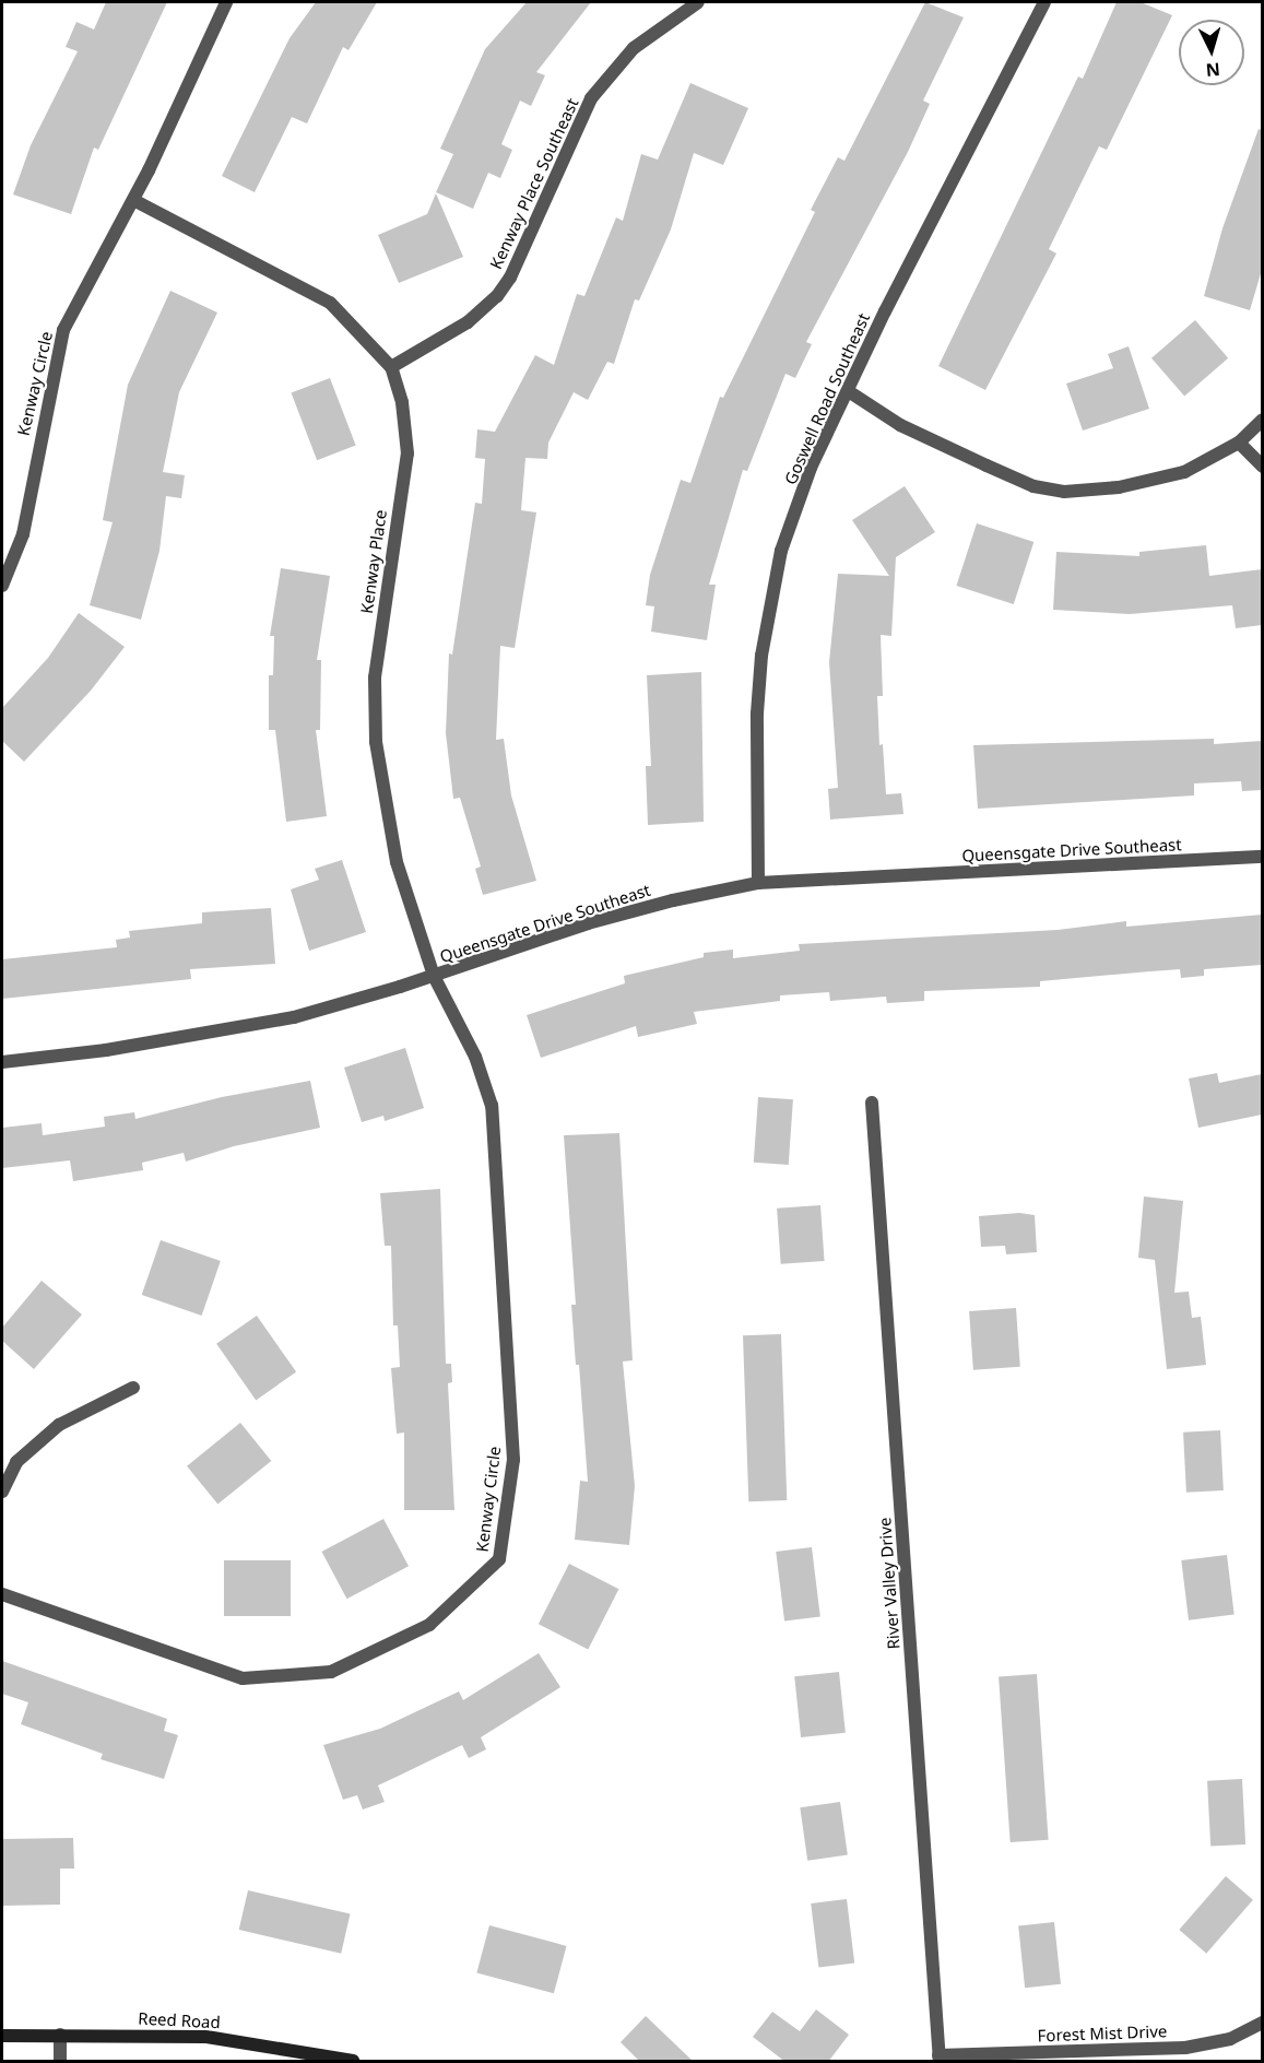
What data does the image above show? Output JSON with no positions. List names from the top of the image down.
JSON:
{
  "streets": {
    "street": [
      "Kenway Place Southeast",
      "Kenway Circle",
      "Goswell Road Southeast",
      "Kenway Place",
      "Queensgate Drive Southeast",
      "River Valley Drive",
      "Reed Road",
      "Forest Mist Drive"
    ]
  },
  "crossings": [
    ["Kenway Place Southeast", "Kenway Place"],
    ["Kenway Circle", "Kenway Place"],
    ["Goswell Road Southeast", "Queensgate Drive Southeast"],
    ["Kenway Place", "Queensgate Drive Southeast"],
    ["River Valley Drive", "Forest Mist Drive"]
  ],
  "north": "bottom"
}
